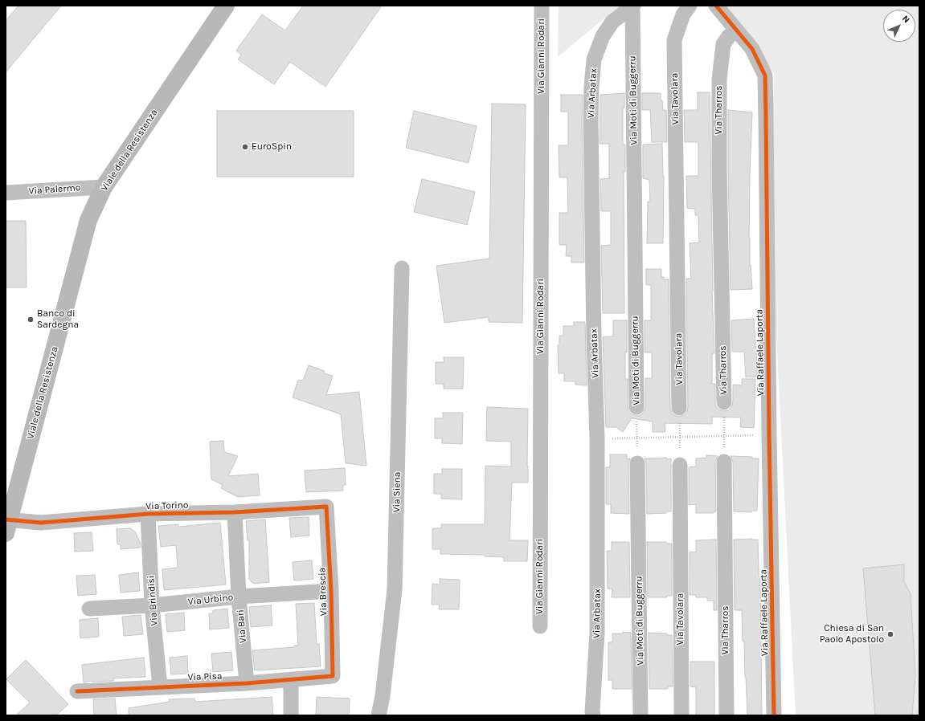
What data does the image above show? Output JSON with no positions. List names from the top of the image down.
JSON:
{
  "streets": {
    "main road": ["Viale della Resistenza"],
    "street": [
      "Via Gianni Rodari",
      "Via Arbatax",
      "Via Tavolara",
      "Via Moti di Buggerru",
      "Via Tharros",
      "Via Palermo",
      "Via Raffaele Laporta",
      "Via Siena",
      "Via Torino",
      "Via Brescia",
      "Via Urbino",
      "Via Brindisi",
      "Via Bari",
      "Via Pisa"
    ]
  },
  "crossings": [
    ["Via Arbatax", "Via Moti di Buggerru"],
    ["Via Tharros", "Via Raffaele Laporta"],
    ["Viale della Resistenza", "Via Palermo"],
    ["Viale della Resistenza", "Via Torino"],
    ["Via Torino", "Via Brescia"],
    ["Via Torino", "Via Brindisi"],
    ["Via Torino", "Via Bari"],
    ["Via Brescia", "Via Urbino"],
    ["Via Brescia", "Via Pisa"],
    ["Via Urbino", "Via Brindisi"],
    ["Via Urbino", "Via Bari"],
    ["Via Brindisi", "Via Pisa"],
    ["Via Bari", "Via Pisa"]
  ],
  "places": ["EuroSpin", "Banco di Sardegna", "Chiesa di San Paolo Apostolo"],
  "north": "top right"
}
